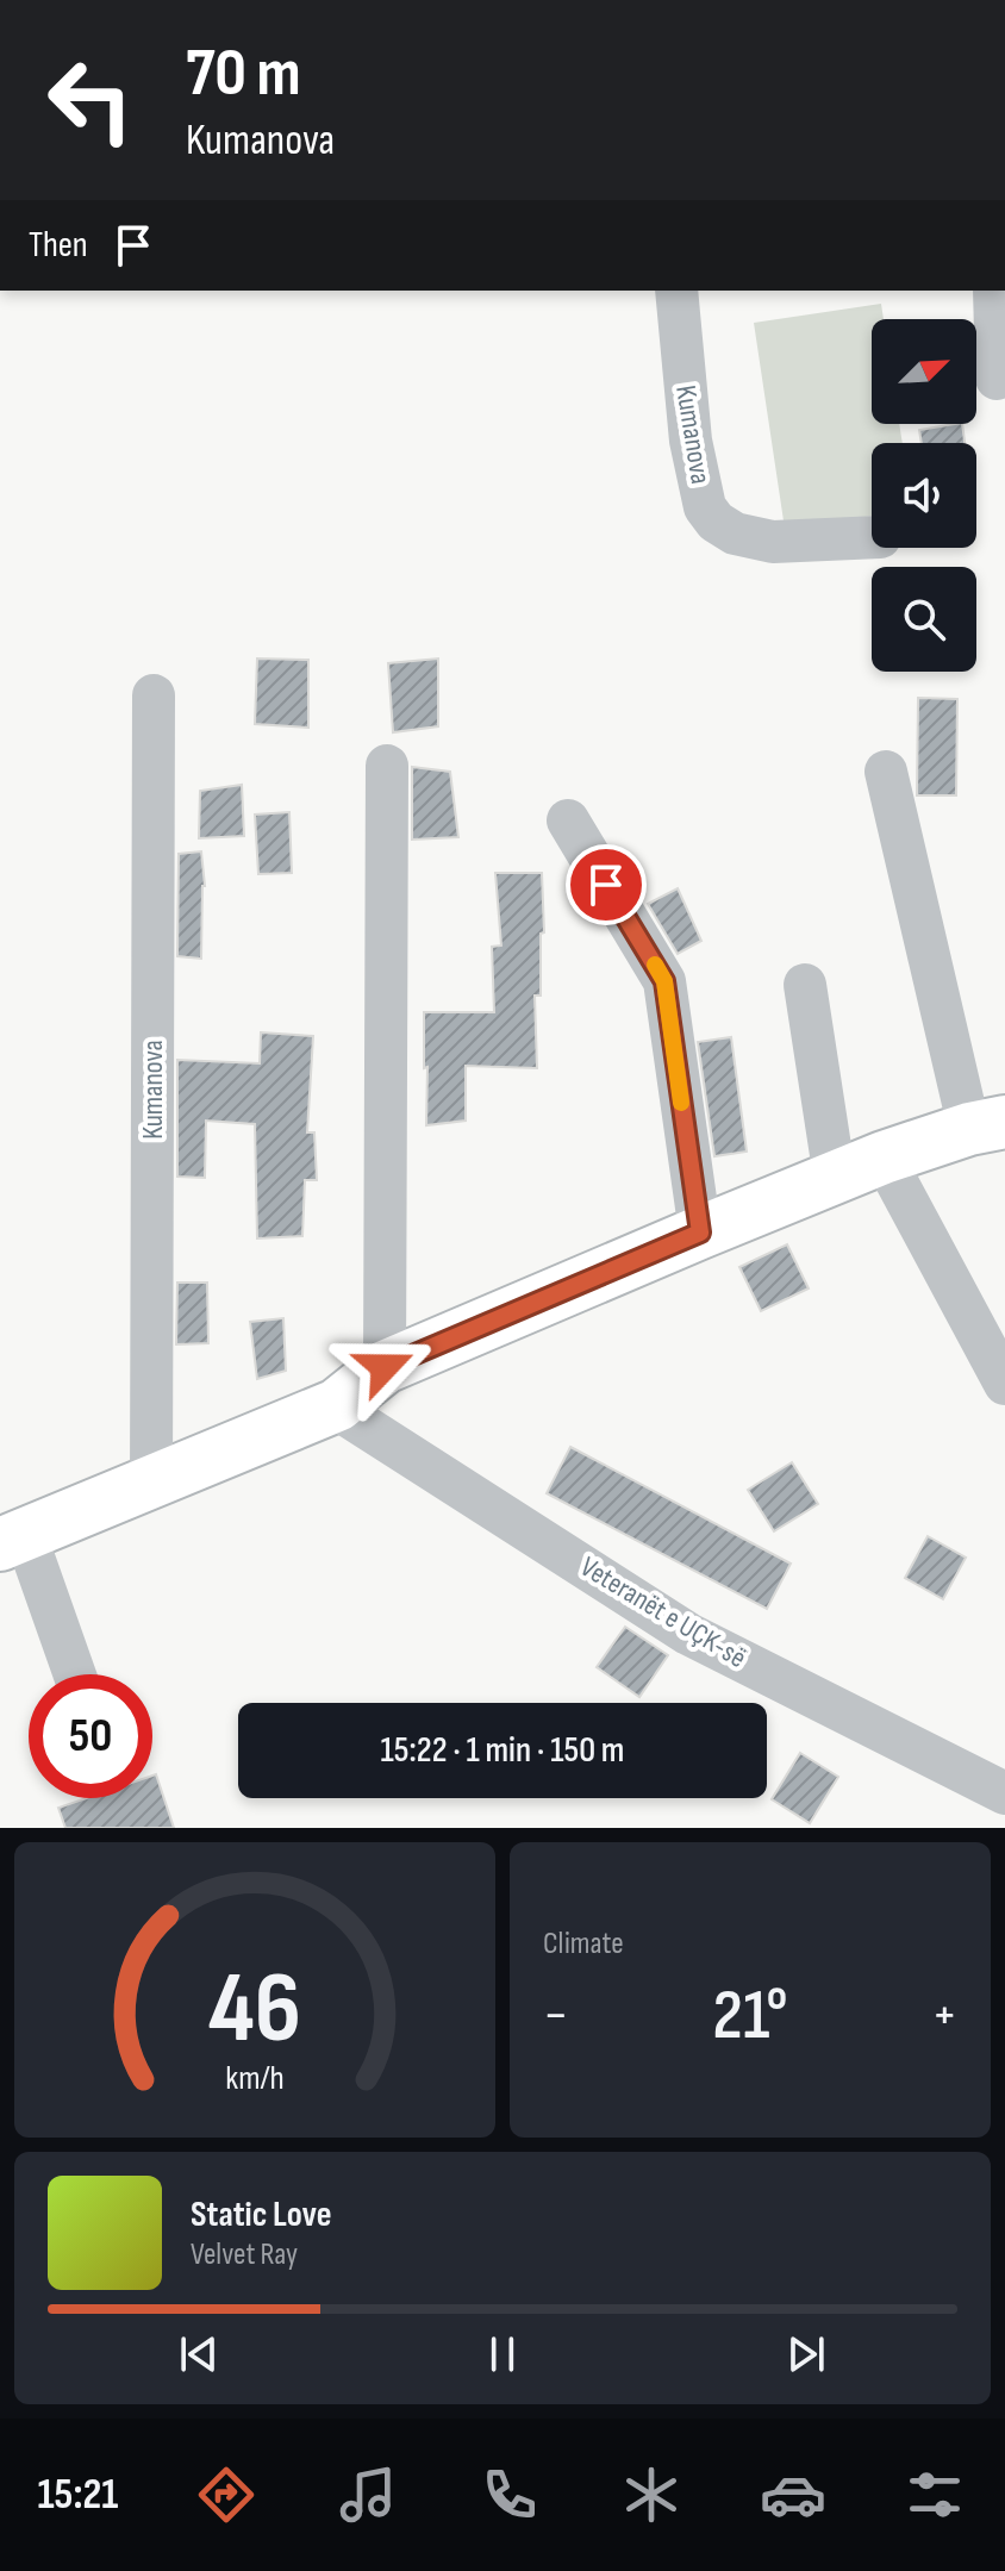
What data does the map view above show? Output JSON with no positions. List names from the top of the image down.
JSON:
{
  "streets": {
    "street": ["Kumanova", "Veteranët e UÇK-së"]
  },
  "north": "top right",
  "page": {
    "turn": ["70 m", "Kumanova"],
    "then": "Then",
    "limit": "50",
    "trip": "15:22 · 1 min · 150 m",
    "tile": "Climate",
    "heat": ["−", "21°", "+"],
    "song": ["Static Love", "Velvet Ray"],
    "tabs": "15:21",
    "gauge": ["46", "km/h"]
  }
}
